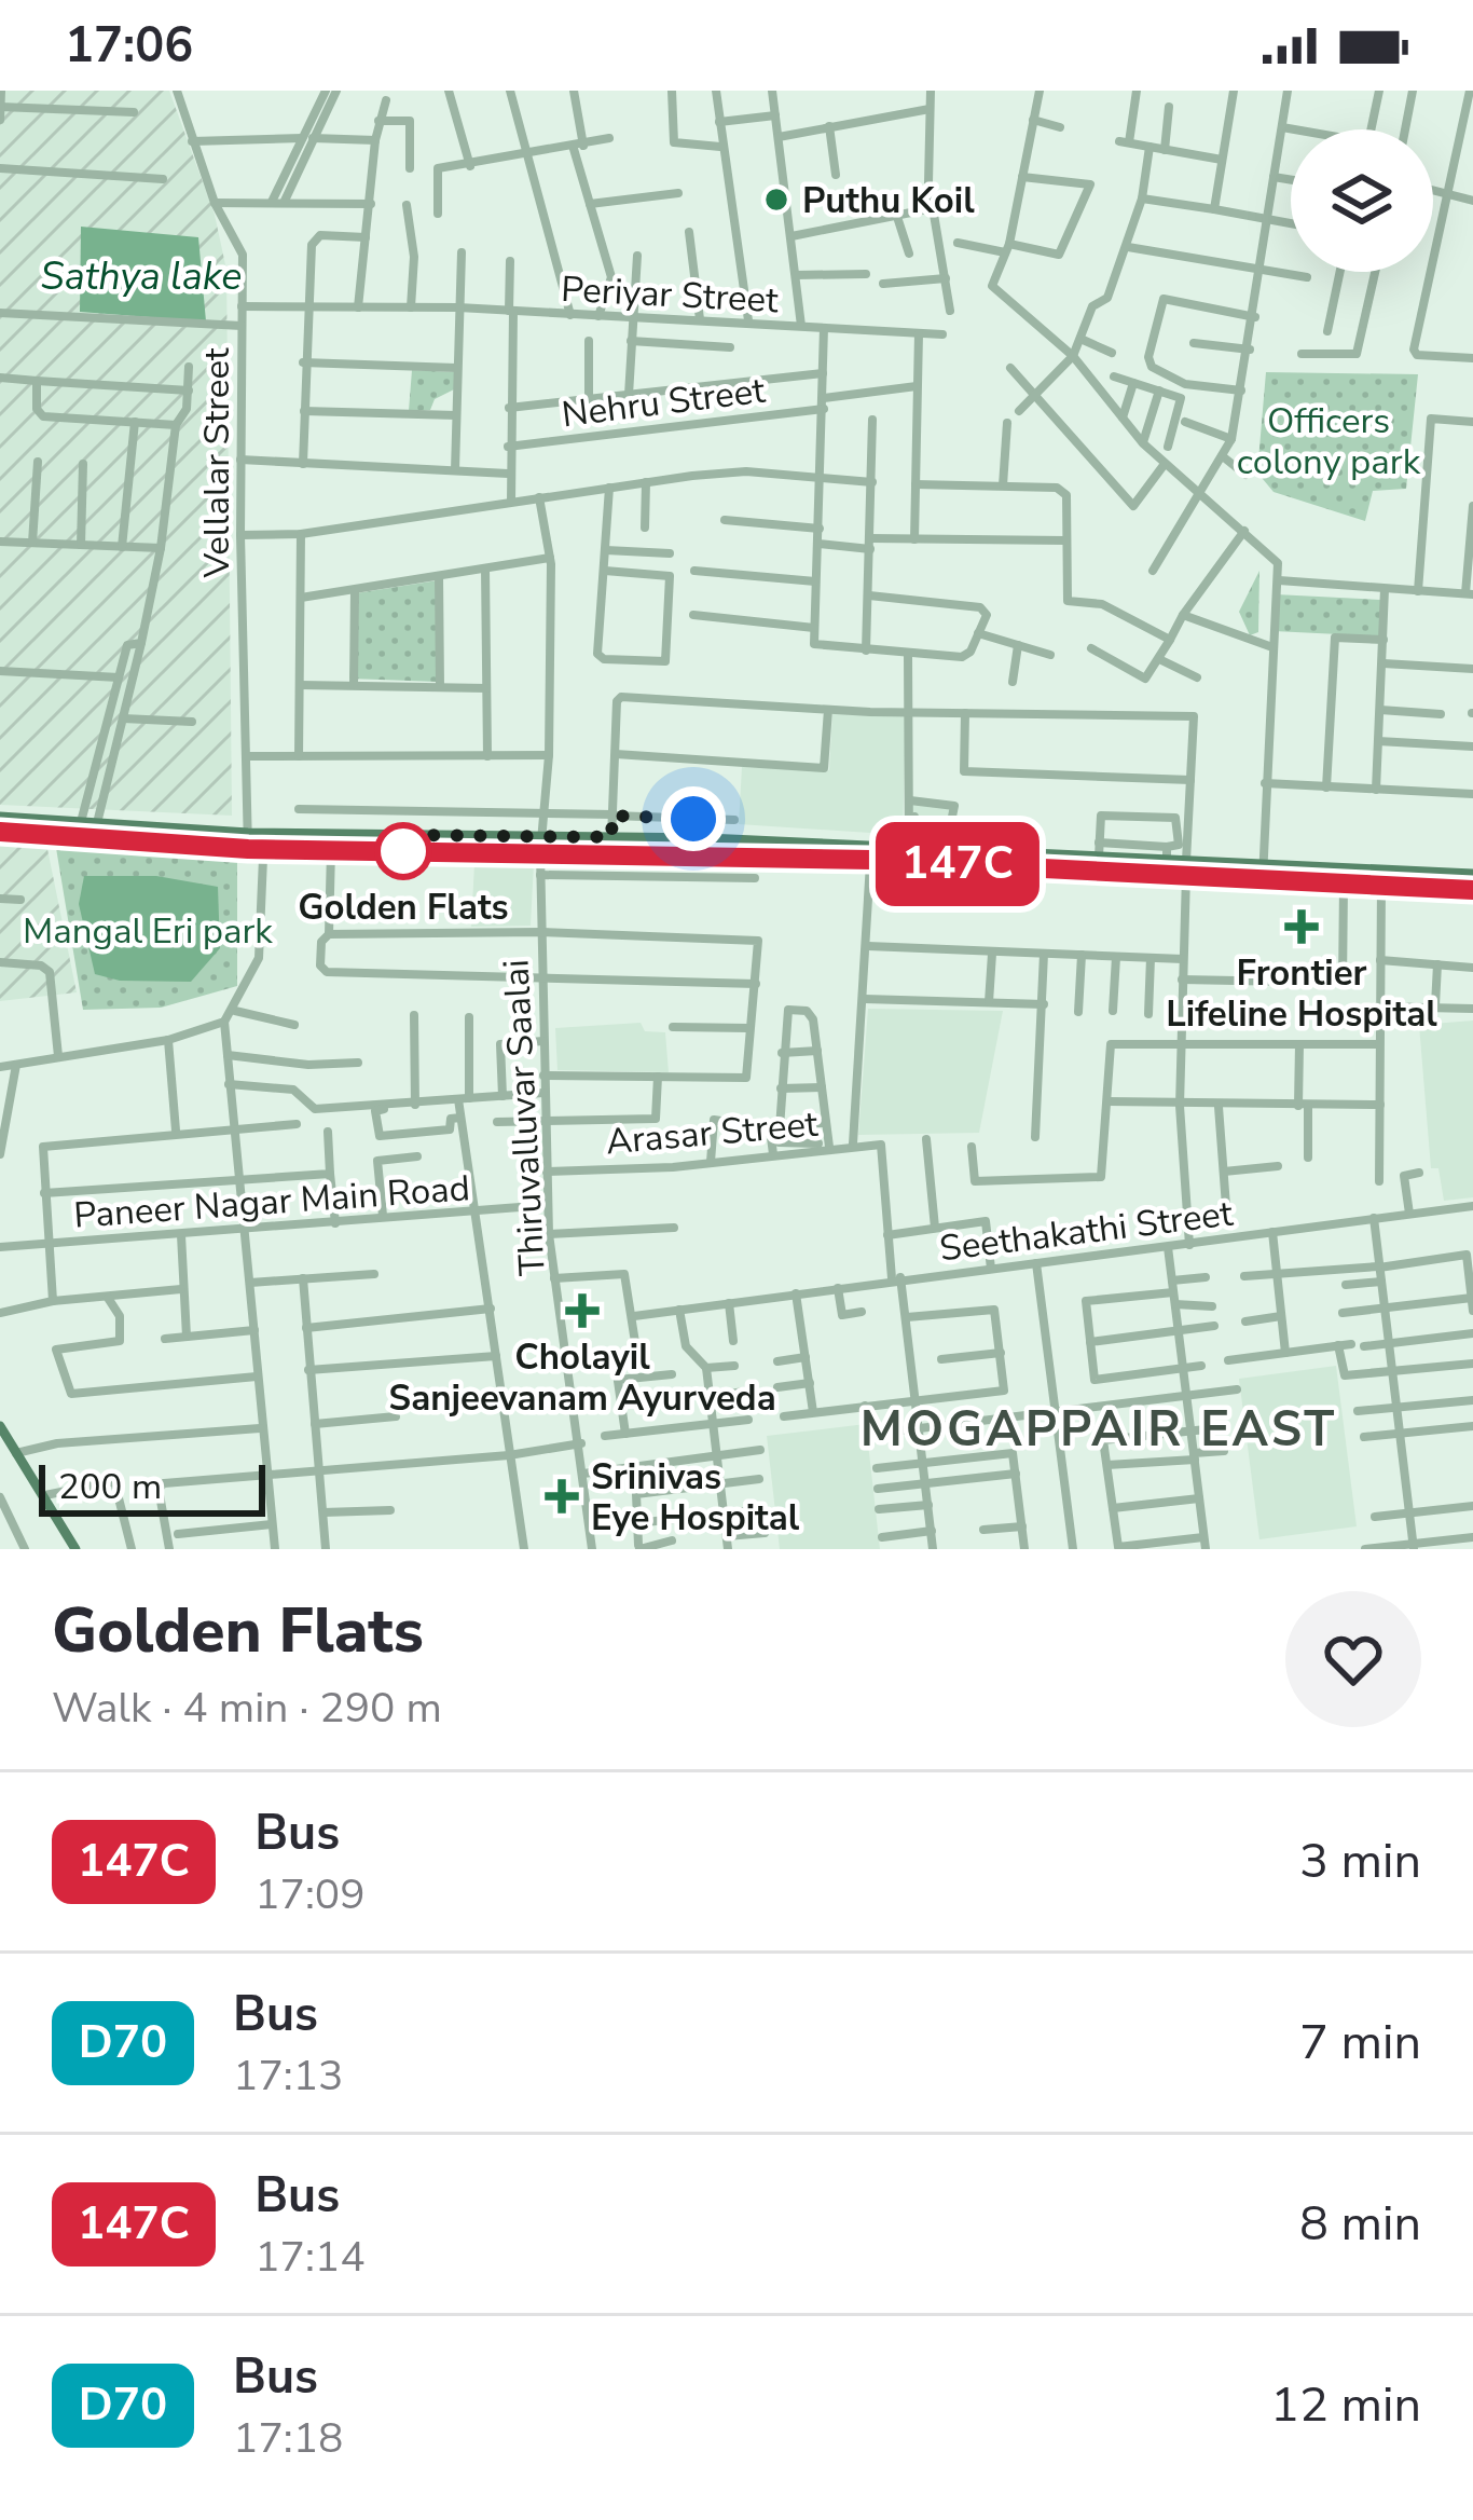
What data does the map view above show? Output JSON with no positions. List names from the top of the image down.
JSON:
{
  "streets": {
    "street": [
      "Periyar Street",
      "Nehru Street",
      "Vellalar Street",
      "Thiruvalluvar Saalai",
      "Arasar Street",
      "Paneer Nagar Main Road",
      "Seethakathi Street"
    ]
  },
  "crossings": [
    ["Periyar Street", "Vellalar Street"],
    ["Thiruvalluvar Saalai", "Arasar Street"],
    ["Thiruvalluvar Saalai", "Paneer Nagar Main Road"]
  ],
  "districts": ["MOGAPPAIR EAST"],
  "water": ["Sathya lake"],
  "parks": ["Officers colony park", "Mangal Eri park"],
  "places": {
    "other": ["Puthu Koil", "Golden Flats"],
    "health": ["Frontier Lifeline Hospital", "Cholayil Sanjeevanam Ayurveda", "Srinivas Eye Hospital"]
  },
  "lines": ["bus line 147C"],
  "scale_bar": "200 m",
  "page": {
    "status": "17:06",
    "on_map": "147C",
    "scale": "200 m",
    "heading": ["Golden Flats", "Walk · 4 min · 290 m"],
    "list": [
      {
        "mark": "147C",
        "name": "Bus",
        "note": "17:09",
        "value": "3 min"
      },
      {
        "mark": "D70",
        "name": "Bus",
        "note": "17:13",
        "value": "7 min"
      },
      {
        "mark": "147C",
        "name": "Bus",
        "note": "17:14",
        "value": "8 min"
      },
      {
        "mark": "D70",
        "name": "Bus",
        "note": "17:18",
        "value": "12 min"
      }
    ]
  }
}
